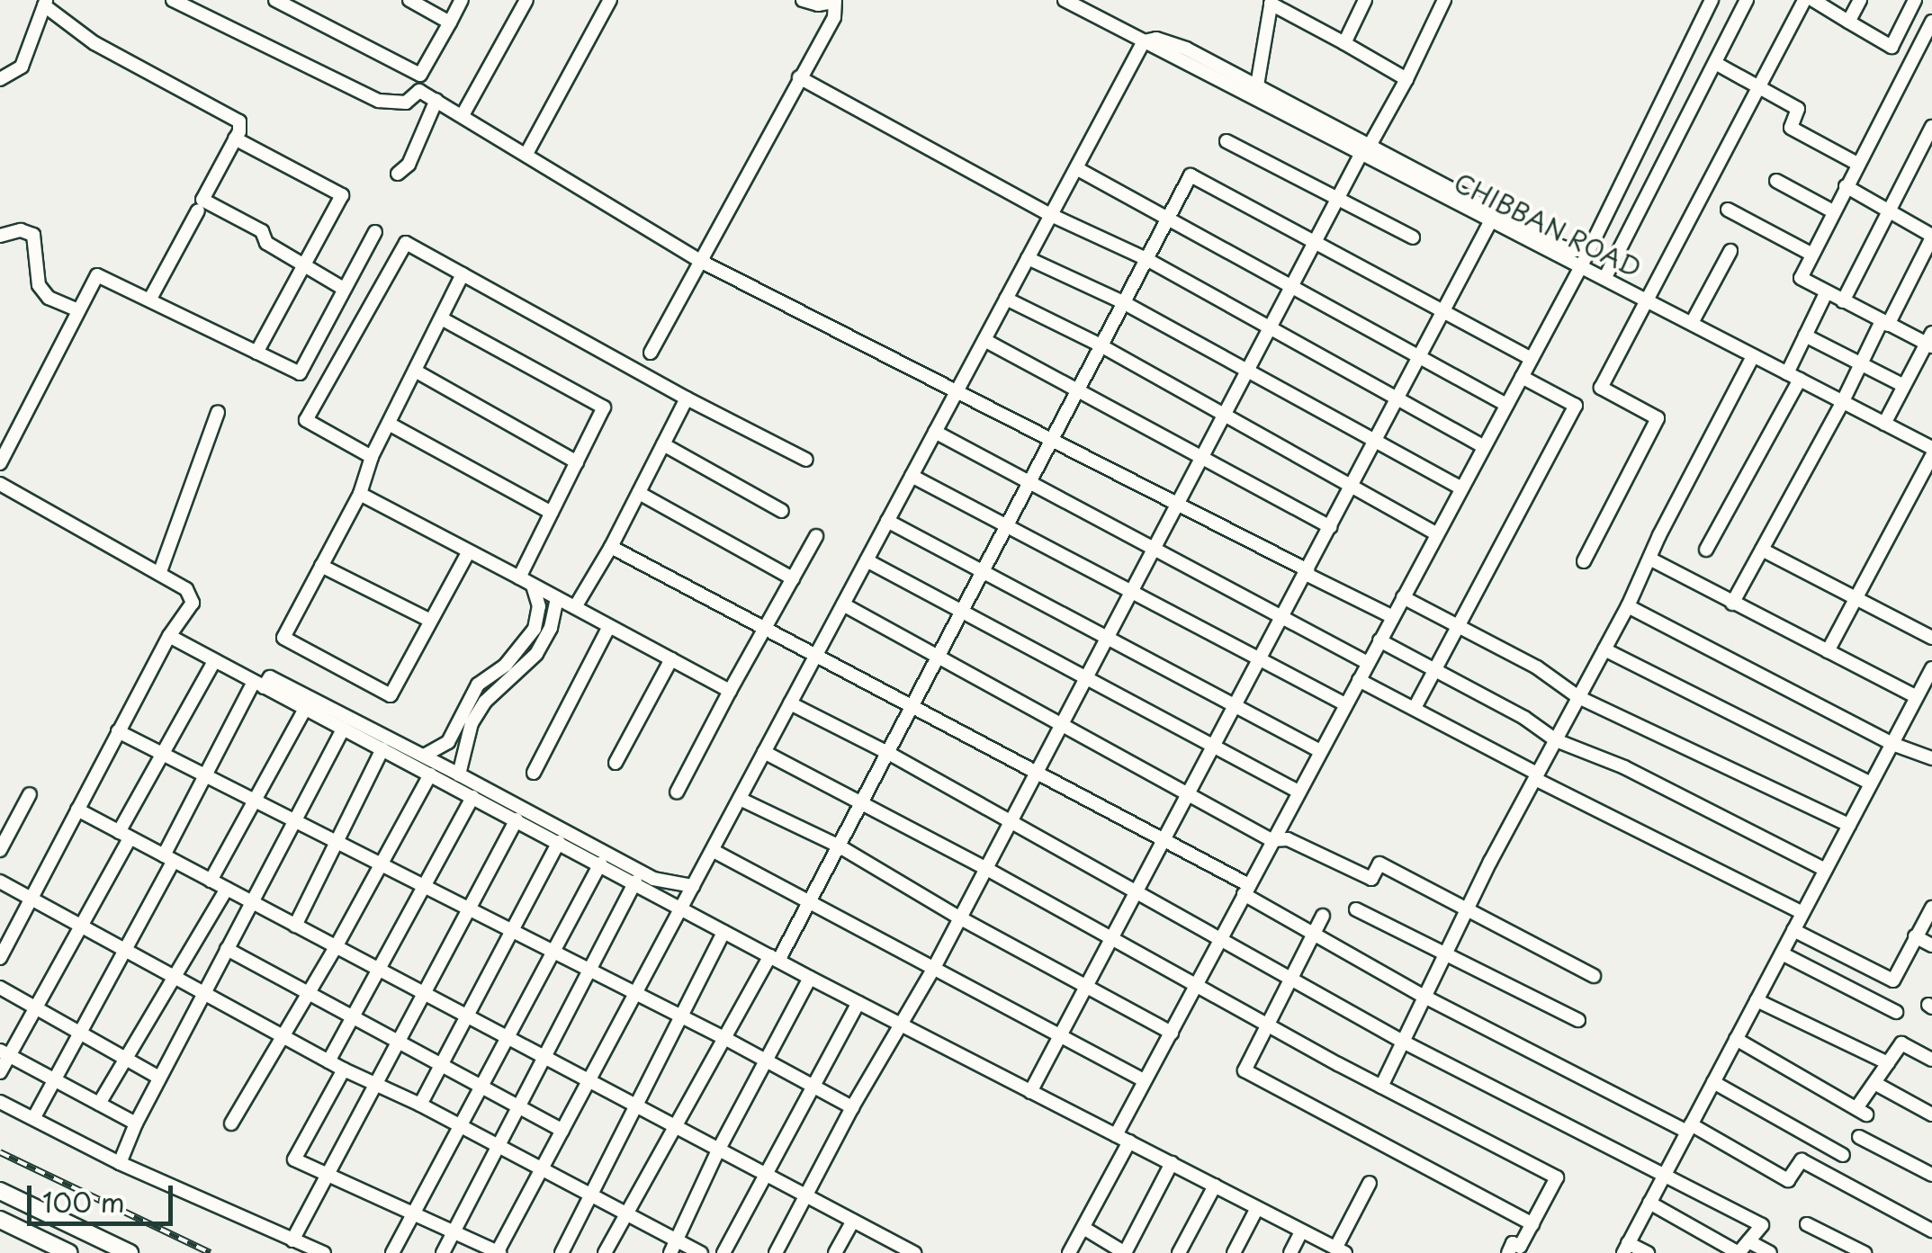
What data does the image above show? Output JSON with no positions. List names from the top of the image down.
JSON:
{
  "streets": {
    "street": ["CHIBBAN ROAD"]
  },
  "scale_bar": "100 m"
}
